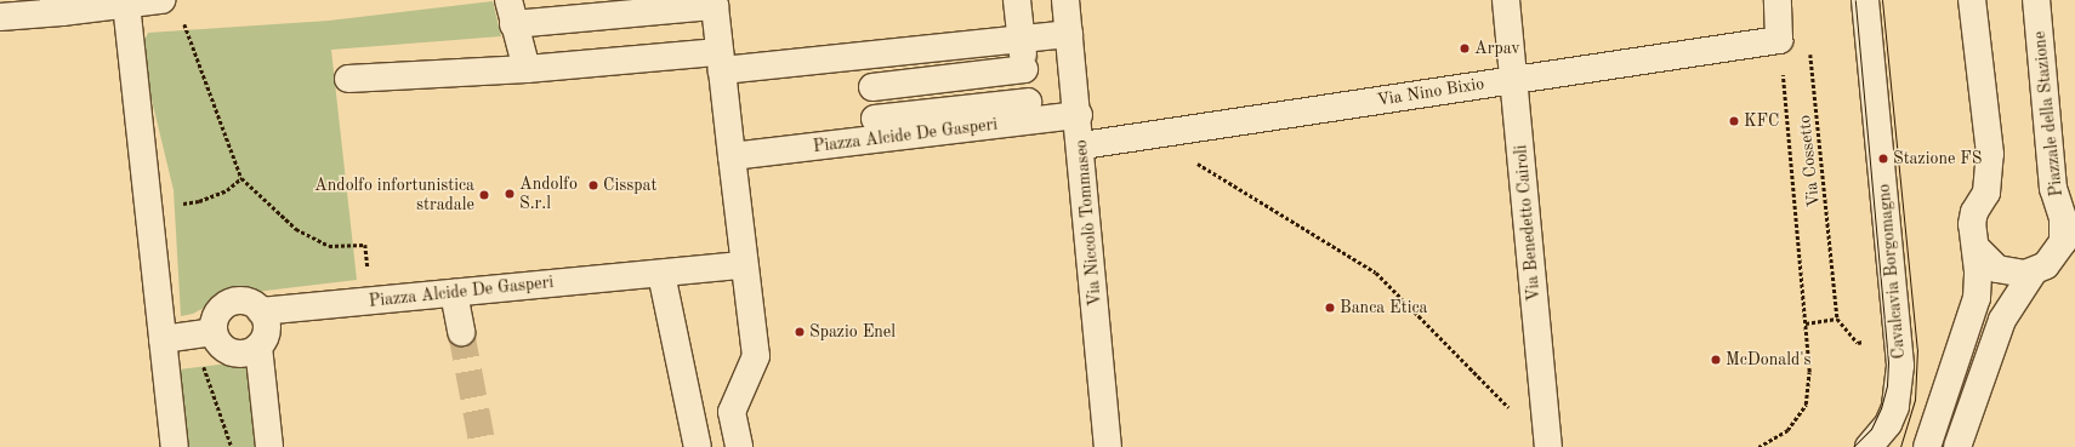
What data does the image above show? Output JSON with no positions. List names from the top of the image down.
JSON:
{
  "streets": {
    "street": [
      "Via Nino Bixio",
      "Piazzale della Stazione",
      "Piazza Alcide De Gasperi",
      "Via Niccolò Tommaseo",
      "Via Benedetto Cairoli",
      "Cavalcavia Borgomagno"
    ],
    "path": ["Via Cossetto"]
  },
  "crossings": [
    ["Via Nino Bixio", "Via Niccolò Tommaseo"],
    ["Via Nino Bixio", "Via Benedetto Cairoli"],
    ["Piazza Alcide De Gasperi", "Via Niccolò Tommaseo"]
  ],
  "places": [
    "Arpav",
    "KFC",
    "Stazione FS",
    "Cisspat",
    "Andolfo S.r.l",
    "Andolfo infortunistica stradale",
    "Banca Etica",
    "Spazio Enel",
    "McDonald's"
  ]
}
